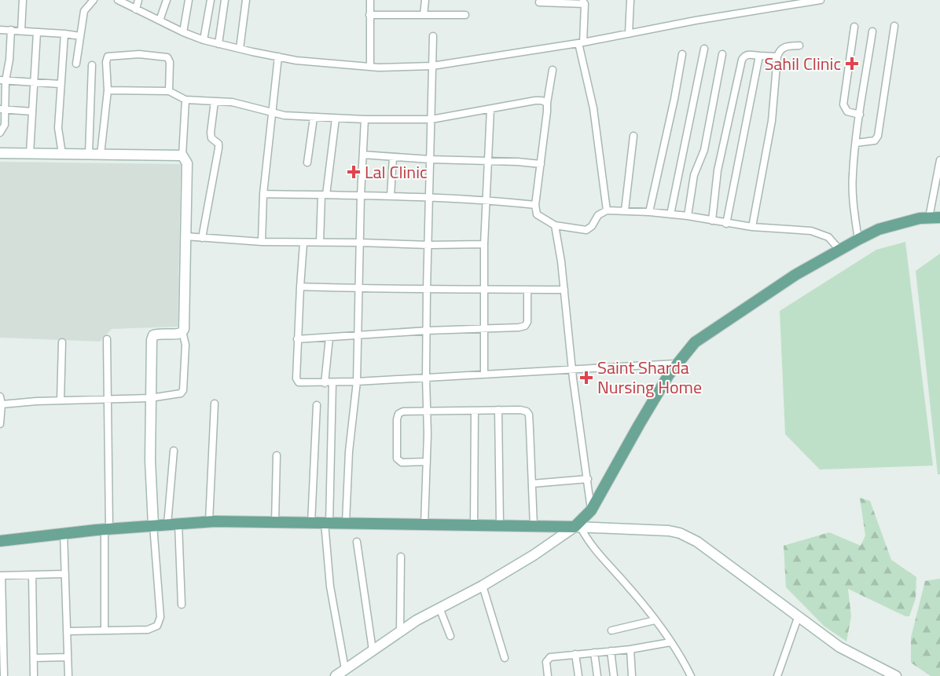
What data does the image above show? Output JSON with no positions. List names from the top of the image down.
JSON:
{
  "places": {
    "health": ["Sahil Clinic", "Lal Clinic", "Saint Sharda Nursing Home"]
  }
}
